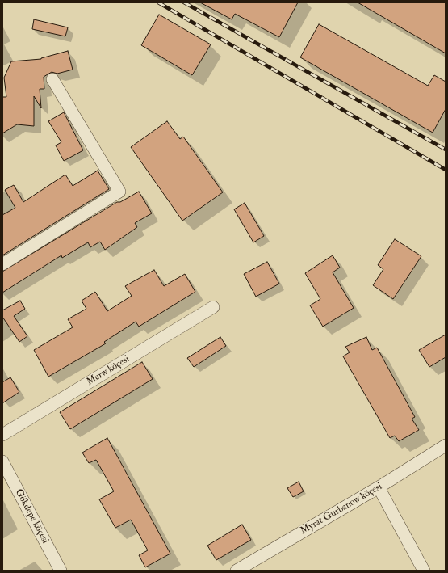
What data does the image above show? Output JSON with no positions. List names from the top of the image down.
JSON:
{
  "streets": {
    "street": ["Merw köçesi", "Myrat Gurbanow köçesi", "Gökdepe köçesi"]
  }
}
